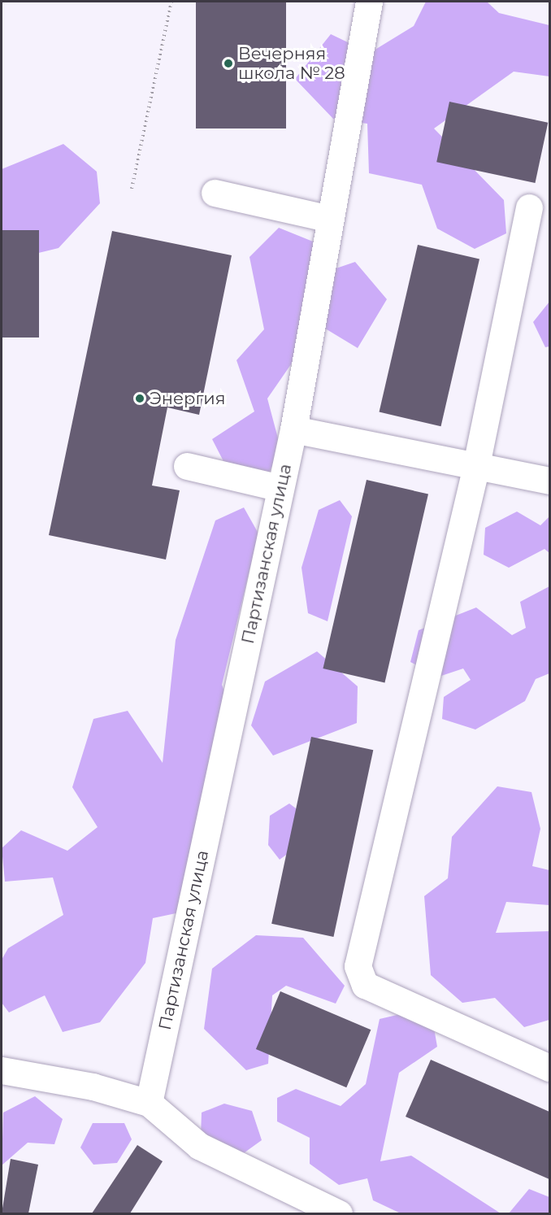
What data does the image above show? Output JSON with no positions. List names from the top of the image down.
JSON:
{
  "streets": {
    "street": ["Партизанская улица"]
  },
  "places": ["Вечерняя школа № 28", "Энергия"]
}
